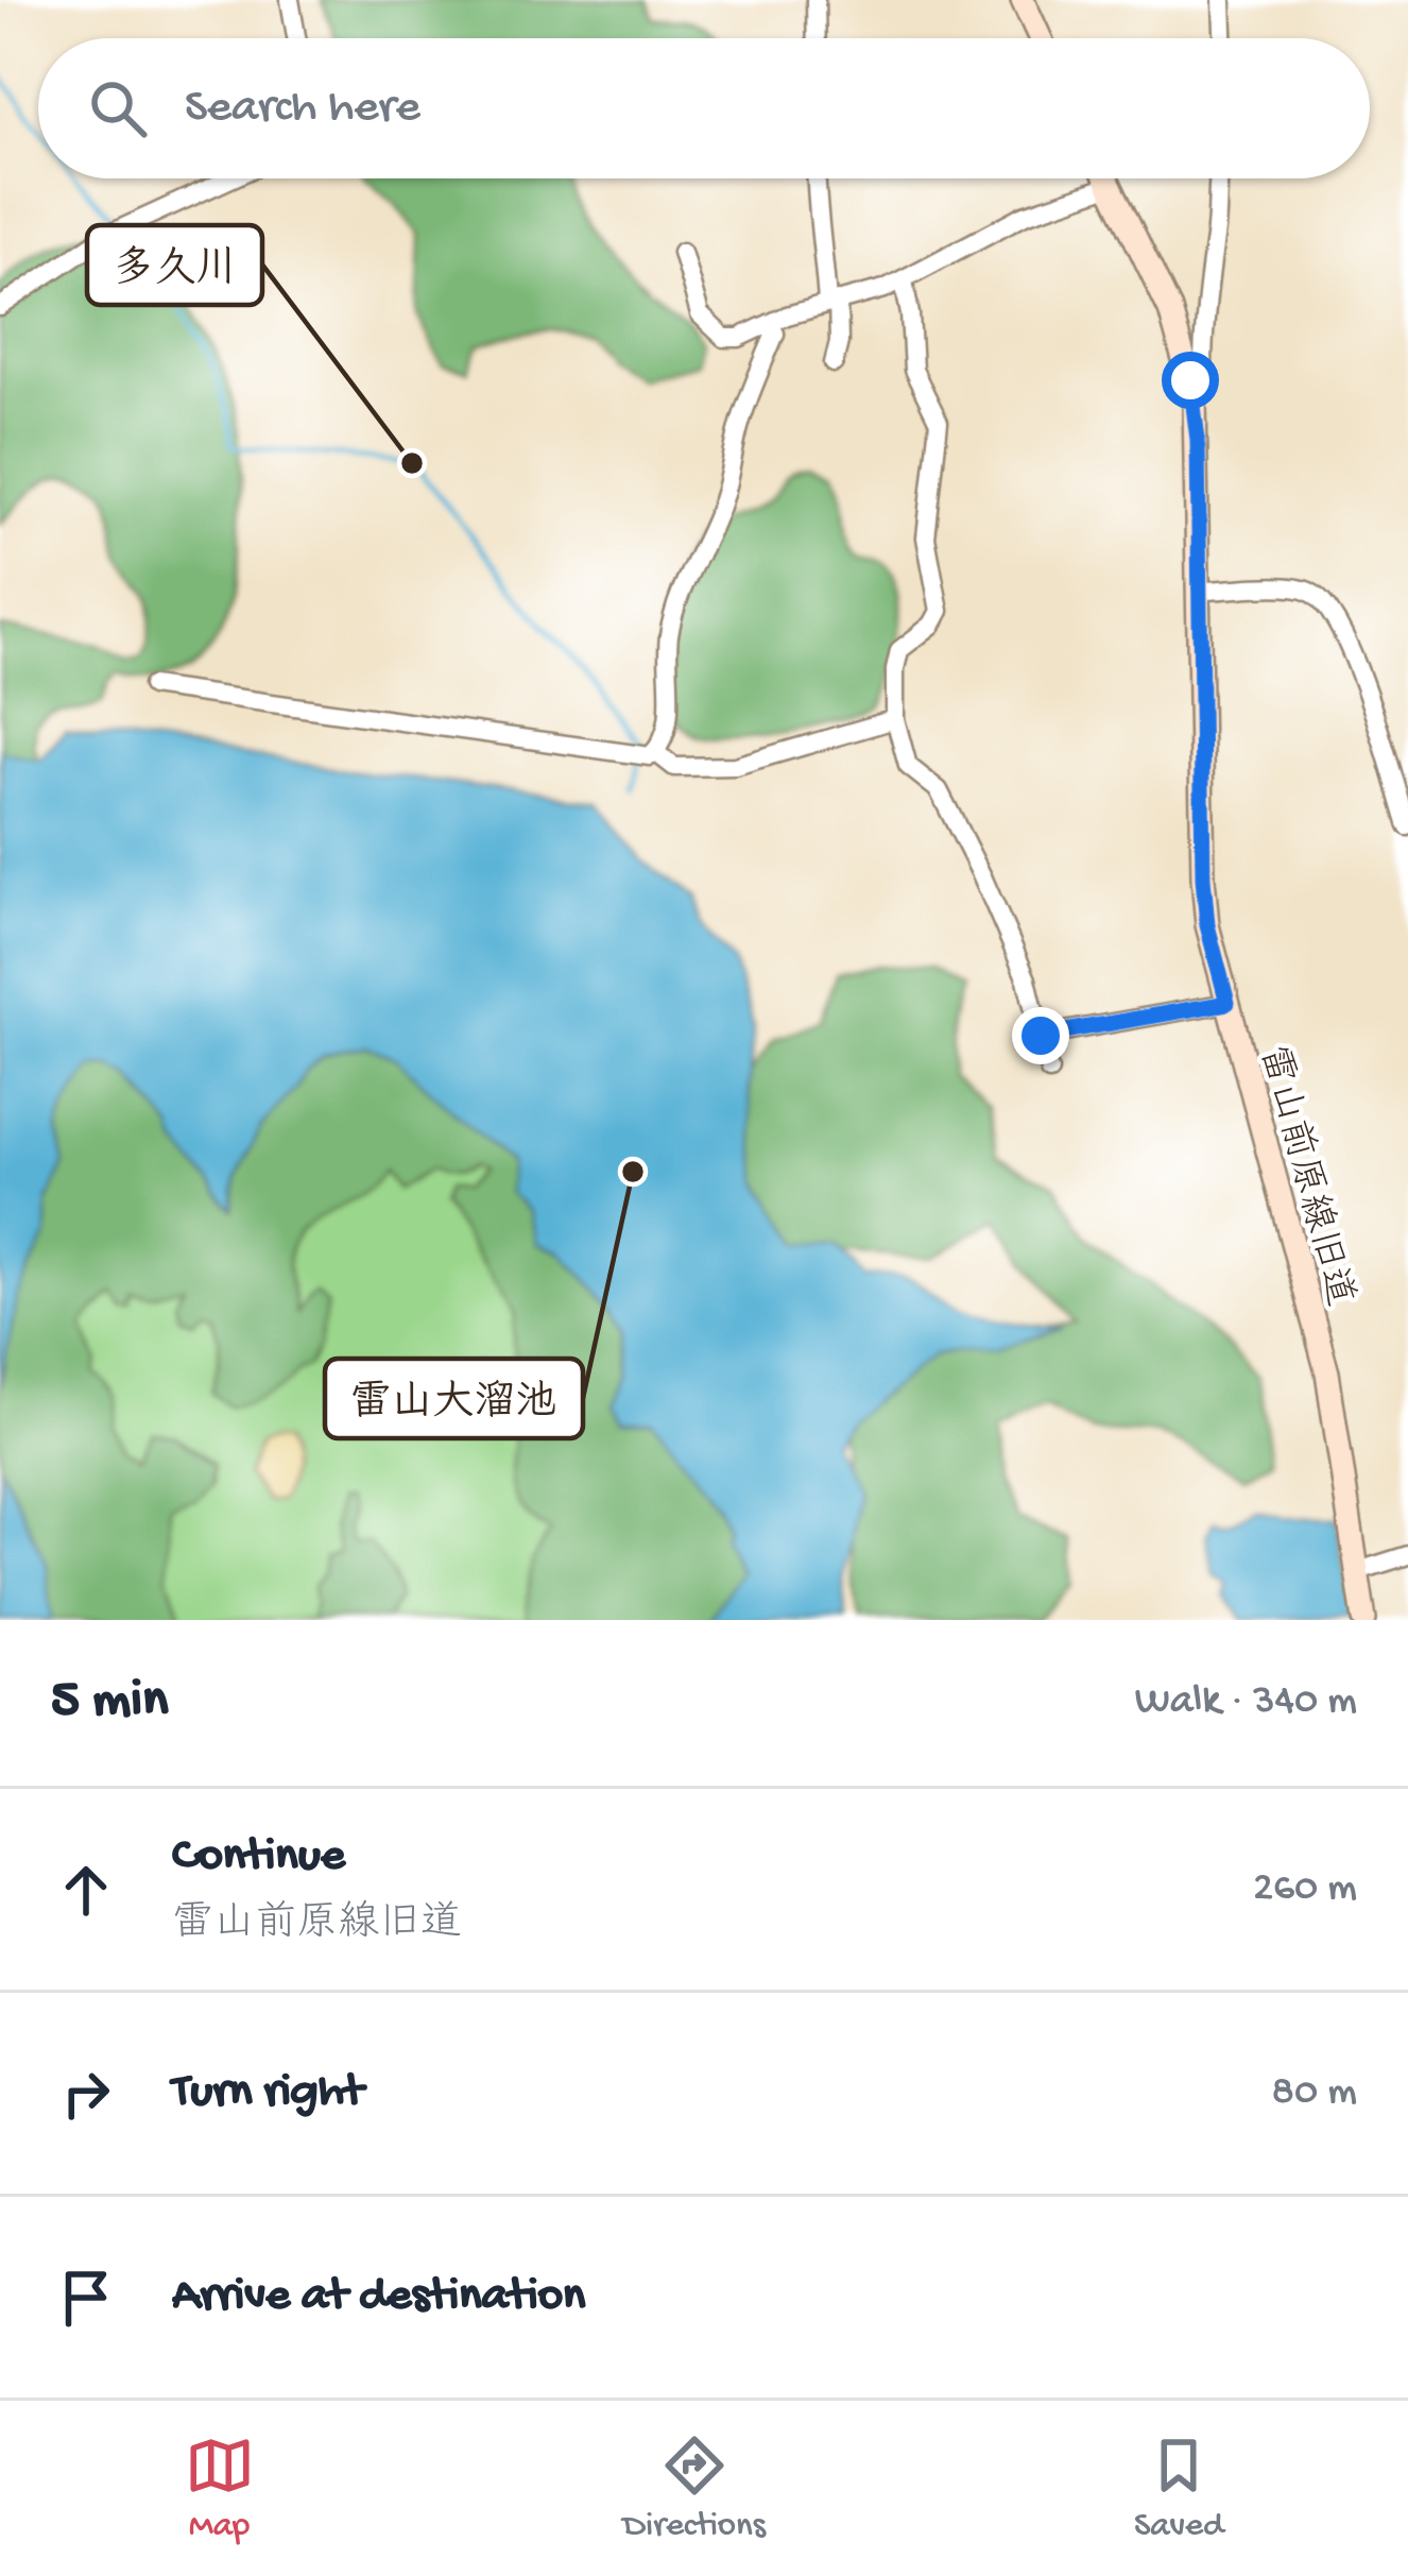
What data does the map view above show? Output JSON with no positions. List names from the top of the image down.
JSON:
{
  "streets": {
    "street": ["雷山前原線旧道"]
  },
  "places": ["多久川", "雷山大溜池"],
  "page": {
    "search": "Search here",
    "heading": ["5 min", "Walk · 340 m"],
    "list": [
      ["Continue", "雷山前原線旧道", "260 m"],
      ["Turn right", "80 m"],
      "Arrive at destination"
    ],
    "nav": ["Map", "Directions", "Saved"]
  }
}
